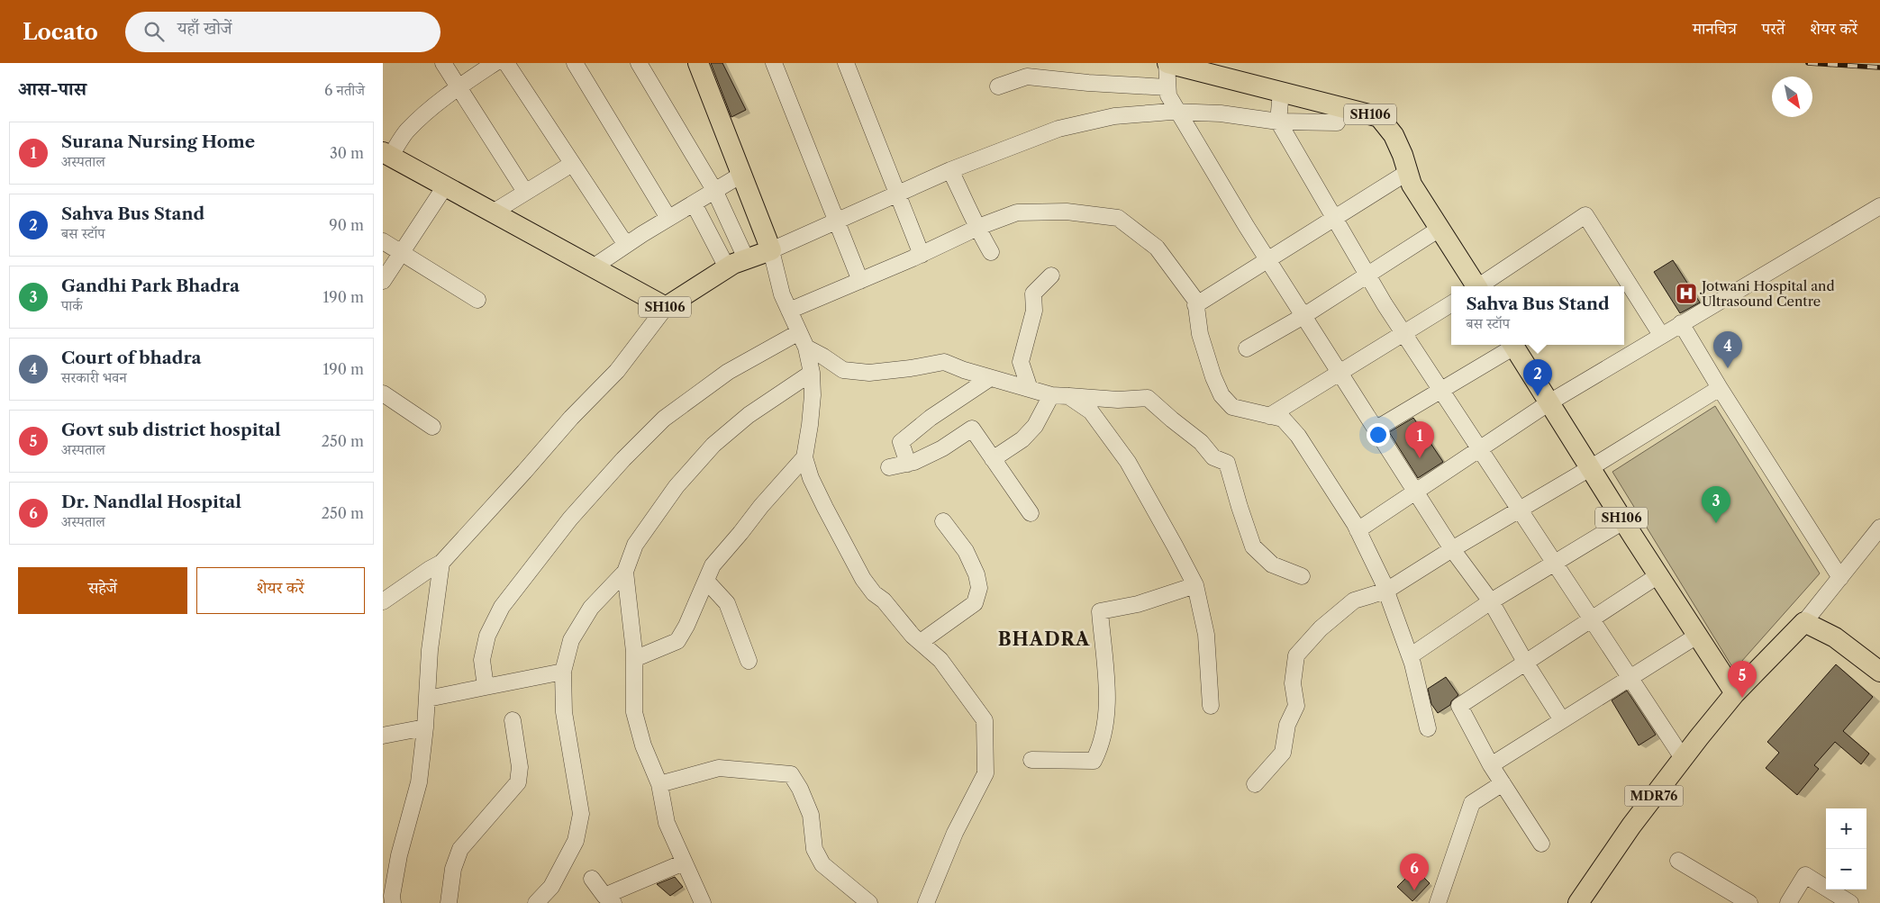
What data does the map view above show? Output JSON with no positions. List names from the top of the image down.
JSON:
{
  "streets": {
    "main road": ["SH106", "MDR76"]
  },
  "crossings": [
    ["SH106", "MDR76"]
  ],
  "districts": ["BHADRA"],
  "places": {
    "hospital": ["Jotwani Hospital and Ultrasound Centre"]
  },
  "north": "bottom right",
  "page": {
    "header": "Locato",
    "search": "यहाँ खोजें",
    "nav": ["मानचित्र", "परतें", "शेयर करें"],
    "heading": ["आस-पास", "6 नतीजे"],
    "list": [
      {
        "mark": "1",
        "name": "Surana Nursing Home",
        "note": "अस्पताल",
        "value": "30 m"
      },
      {
        "mark": "2",
        "name": "Sahva Bus Stand",
        "note": "बस स्टॉप",
        "value": "90 m"
      },
      {
        "mark": "3",
        "name": "Gandhi Park Bhadra",
        "note": "पार्क",
        "value": "190 m"
      },
      {
        "mark": "4",
        "name": "Court of bhadra",
        "note": "सरकारी भवन",
        "value": "190 m"
      },
      {
        "mark": "5",
        "name": "Govt sub district hospital",
        "note": "अस्पताल",
        "value": "250 m"
      },
      {
        "mark": "6",
        "name": "Dr. Nandlal Hospital",
        "note": "अस्पताल",
        "value": "250 m"
      }
    ],
    "popup": ["Sahva Bus Stand", "बस स्टॉप"],
    "pins": [
      "4",
      "2",
      "1",
      "3",
      "5",
      "6"
    ],
    "buttons": ["सहेजें", "शेयर करें"],
    "map_buttons": ["+", "−"]
  }
}
